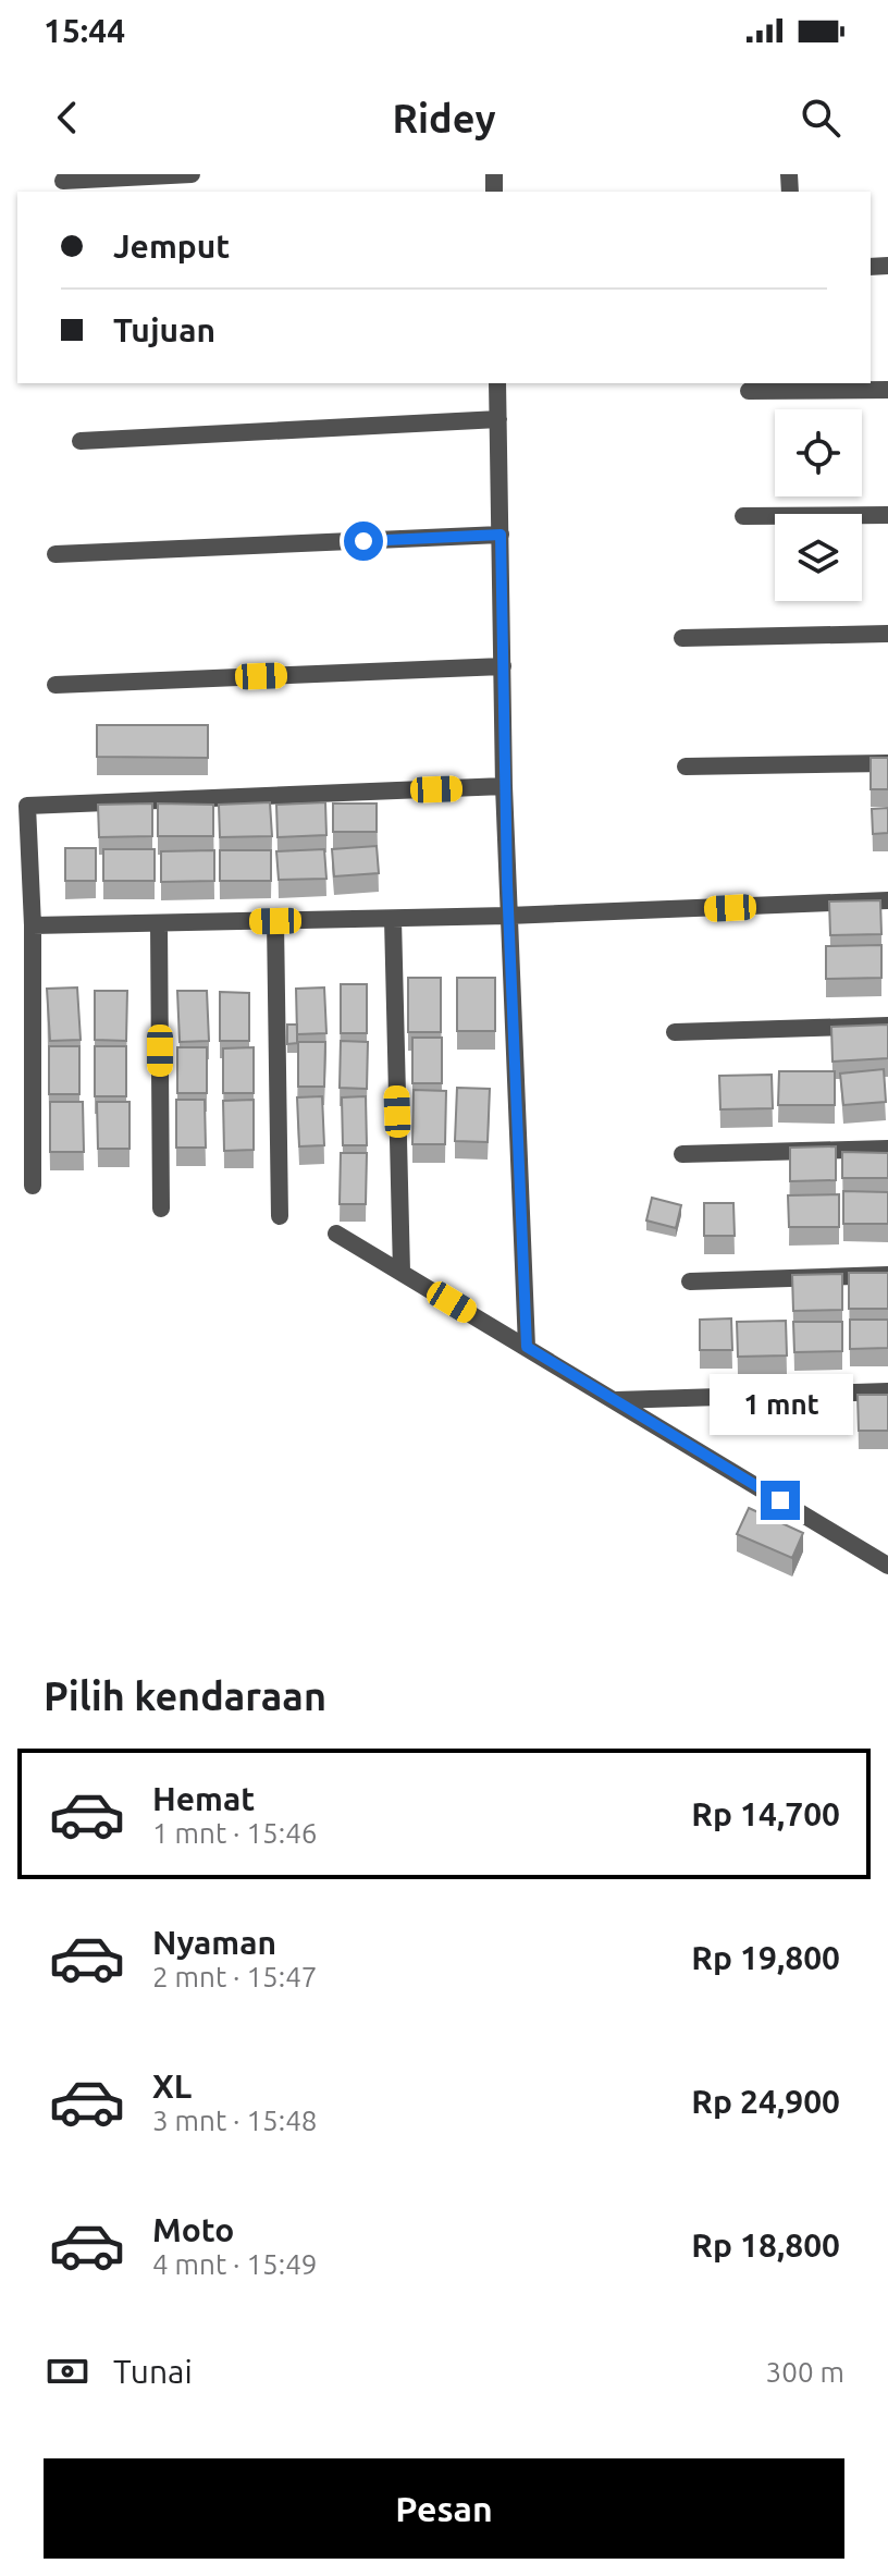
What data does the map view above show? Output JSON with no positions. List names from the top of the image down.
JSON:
{
  "page": {
    "status": "15:44",
    "header": "Ridey",
    "banner": ["Jemput", "Tujuan"],
    "bubble": "1 mnt",
    "heading": "Pilih kendaraan",
    "list": [
      {
        "name": "Hemat",
        "note": "1 mnt · 15:46",
        "value": "Rp 14,700"
      },
      {
        "name": "Nyaman",
        "note": "2 mnt · 15:47",
        "value": "Rp 19,800"
      },
      {
        "name": "XL",
        "note": "3 mnt · 15:48",
        "value": "Rp 24,900"
      },
      {
        "name": "Moto",
        "note": "4 mnt · 15:49",
        "value": "Rp 18,800"
      }
    ],
    "pay": ["Tunai", "300 m"],
    "buttons": "Pesan"
  }
}
